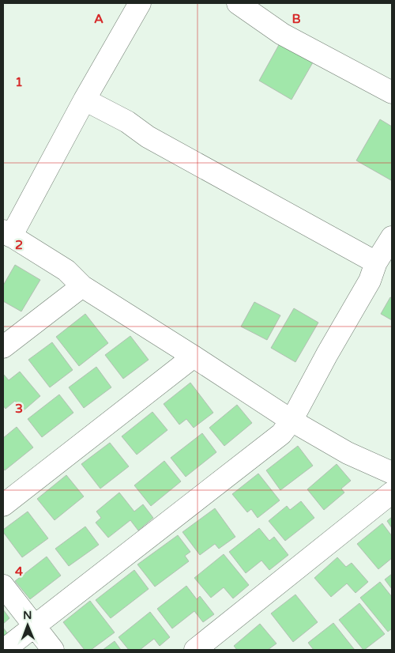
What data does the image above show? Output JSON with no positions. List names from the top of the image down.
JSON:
{
  "north": "top",
  "grid": {
    "columns": ["A", "B"],
    "rows": [
      "1",
      "2",
      "3",
      "4"
    ]
  }
}
